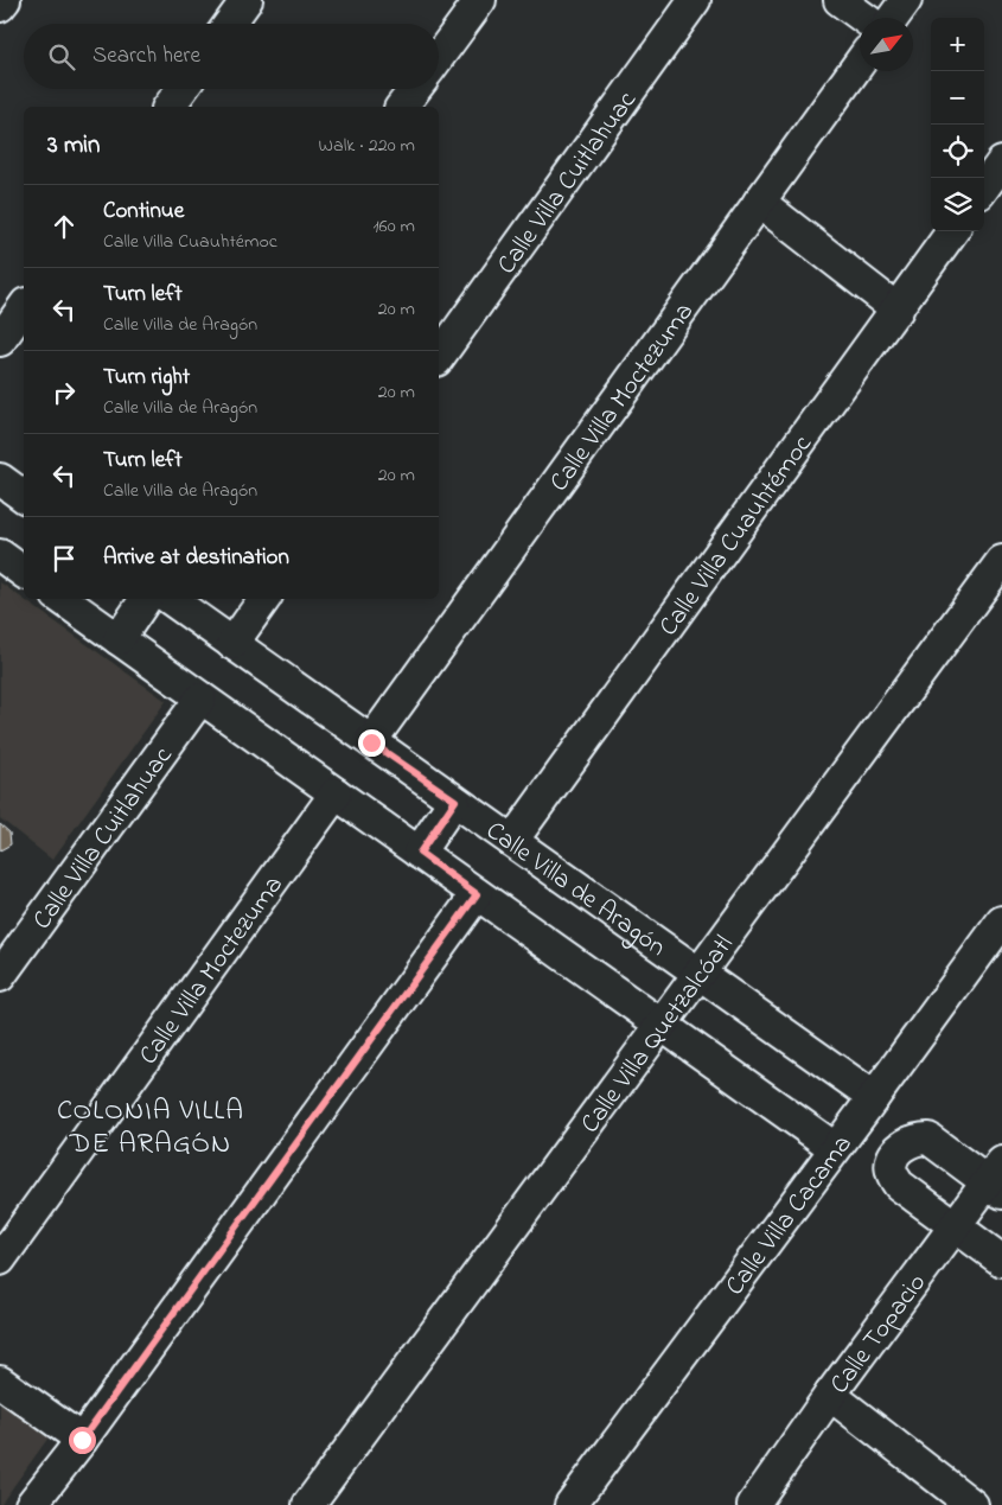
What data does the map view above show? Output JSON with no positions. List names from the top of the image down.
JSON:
{
  "streets": {
    "street": [
      "Calle Villa Cuitlahuac",
      "Calle Villa Moctezuma",
      "Calle Villa Cuauhtémoc",
      "Calle Villa de Aragón",
      "Calle Villa Quetzalcóatl",
      "Calle Villa Cacama",
      "Calle Topacio"
    ]
  },
  "crossings": [
    ["Calle Villa Moctezuma", "Calle Villa de Aragón"],
    ["Calle Villa Cuauhtémoc", "Calle Villa de Aragón"],
    ["Calle Villa de Aragón", "Calle Villa Quetzalcóatl"],
    ["Calle Villa de Aragón", "Calle Villa Cacama"]
  ],
  "districts": ["COLONIA VILLA DE ARAGÓN"],
  "north": "top right",
  "page": {
    "map_buttons": ["+", "−"],
    "search": "Search here",
    "heading": ["3 min", "Walk · 220 m"],
    "list": [
      ["Continue", "Calle Villa Cuauhtémoc", "160 m"],
      ["Turn left", "Calle Villa de Aragón", "20 m"],
      ["Turn right", "Calle Villa de Aragón", "20 m"],
      ["Turn left", "Calle Villa de Aragón", "20 m"],
      "Arrive at destination"
    ]
  }
}
